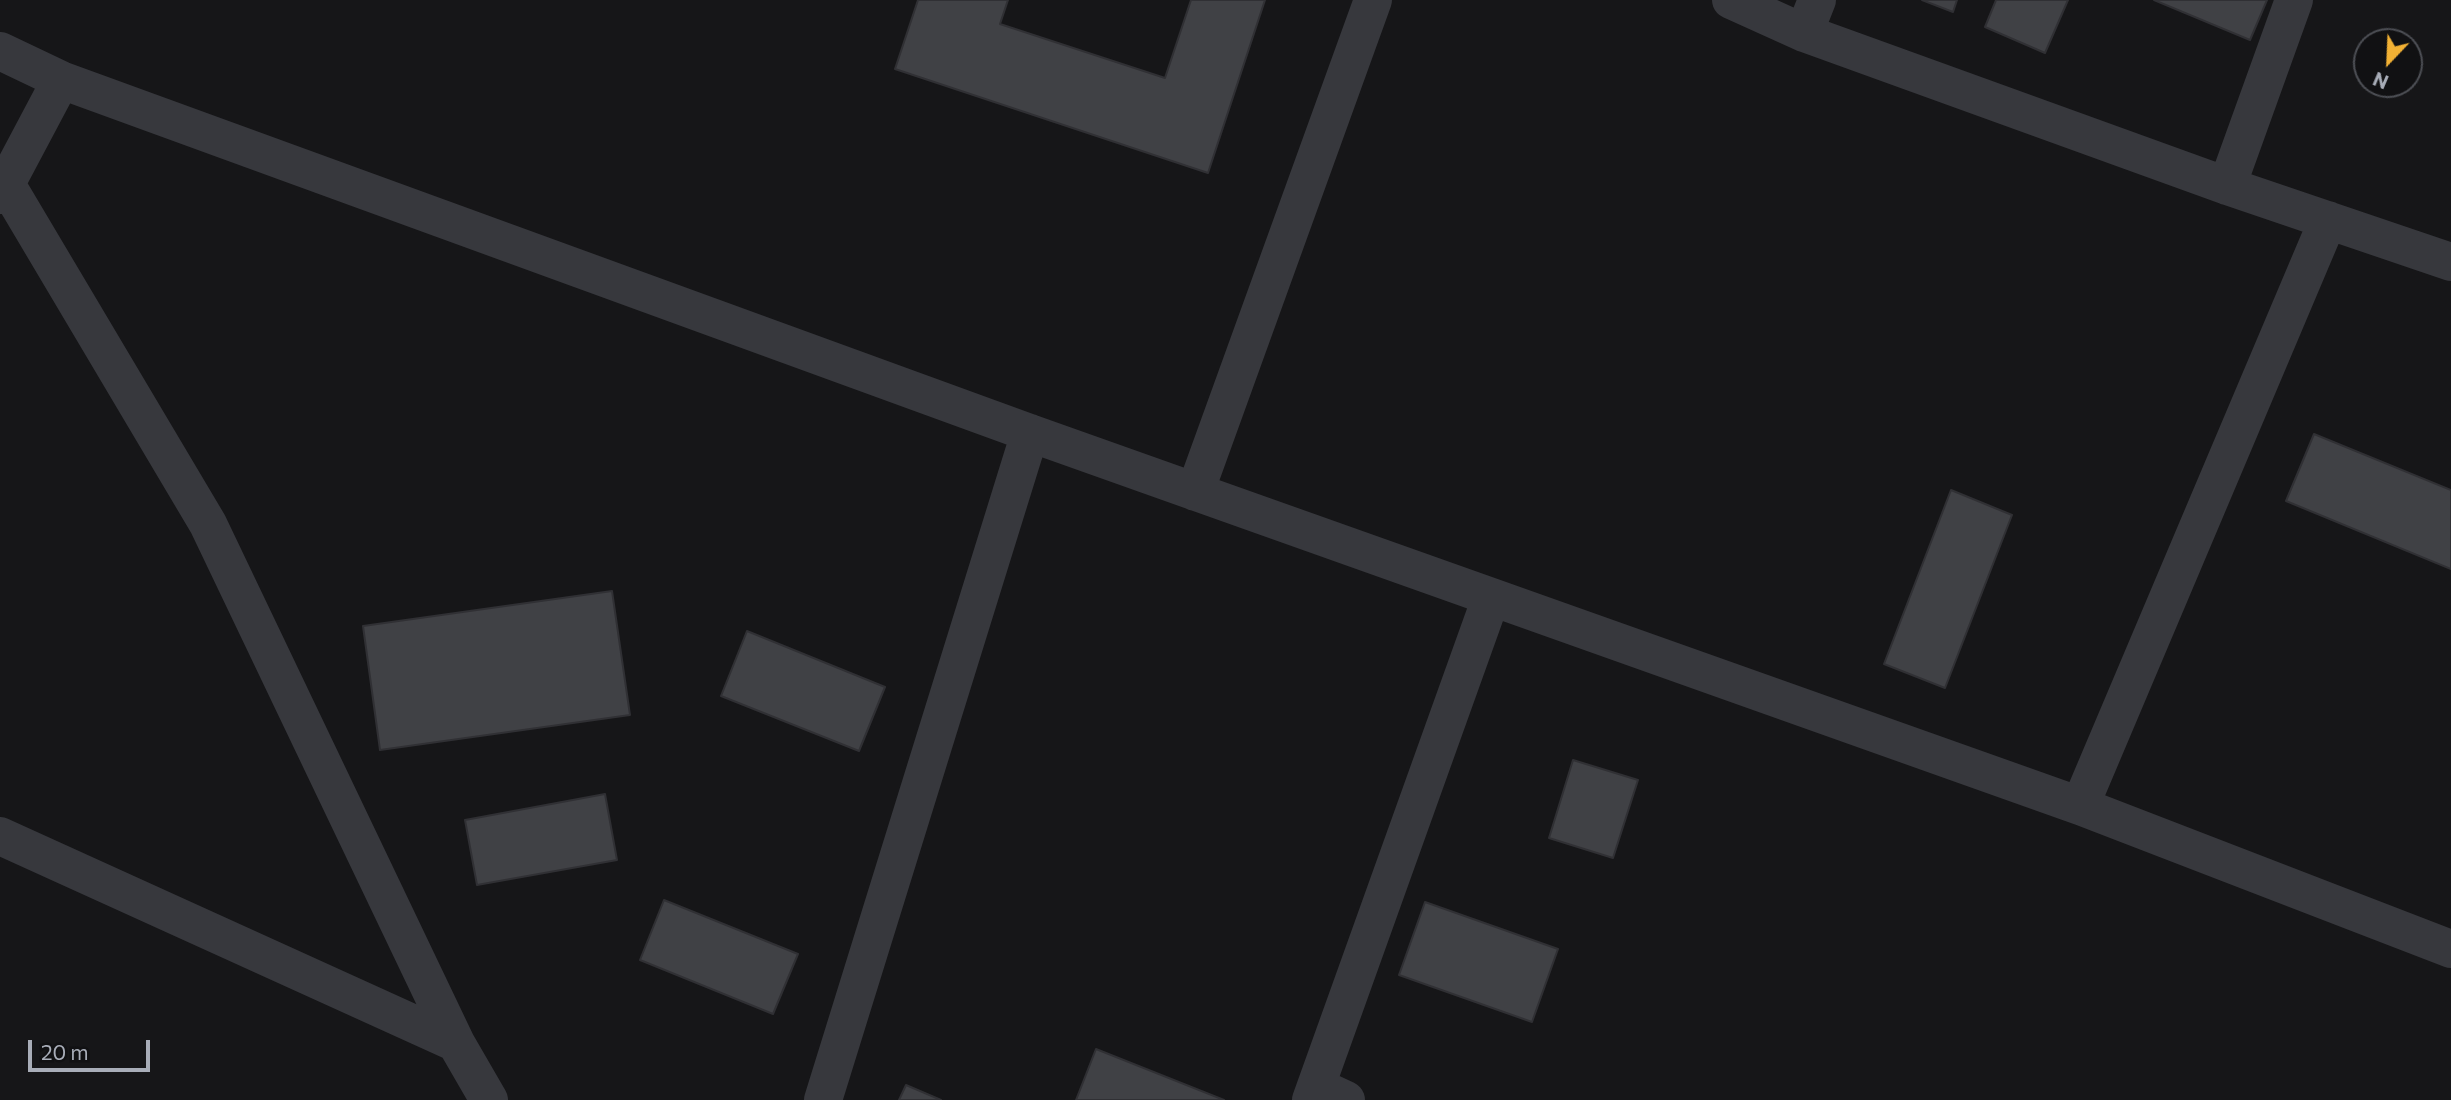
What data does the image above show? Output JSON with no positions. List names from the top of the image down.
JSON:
{
  "scale_bar": "20 m",
  "north": "bottom left"
}
